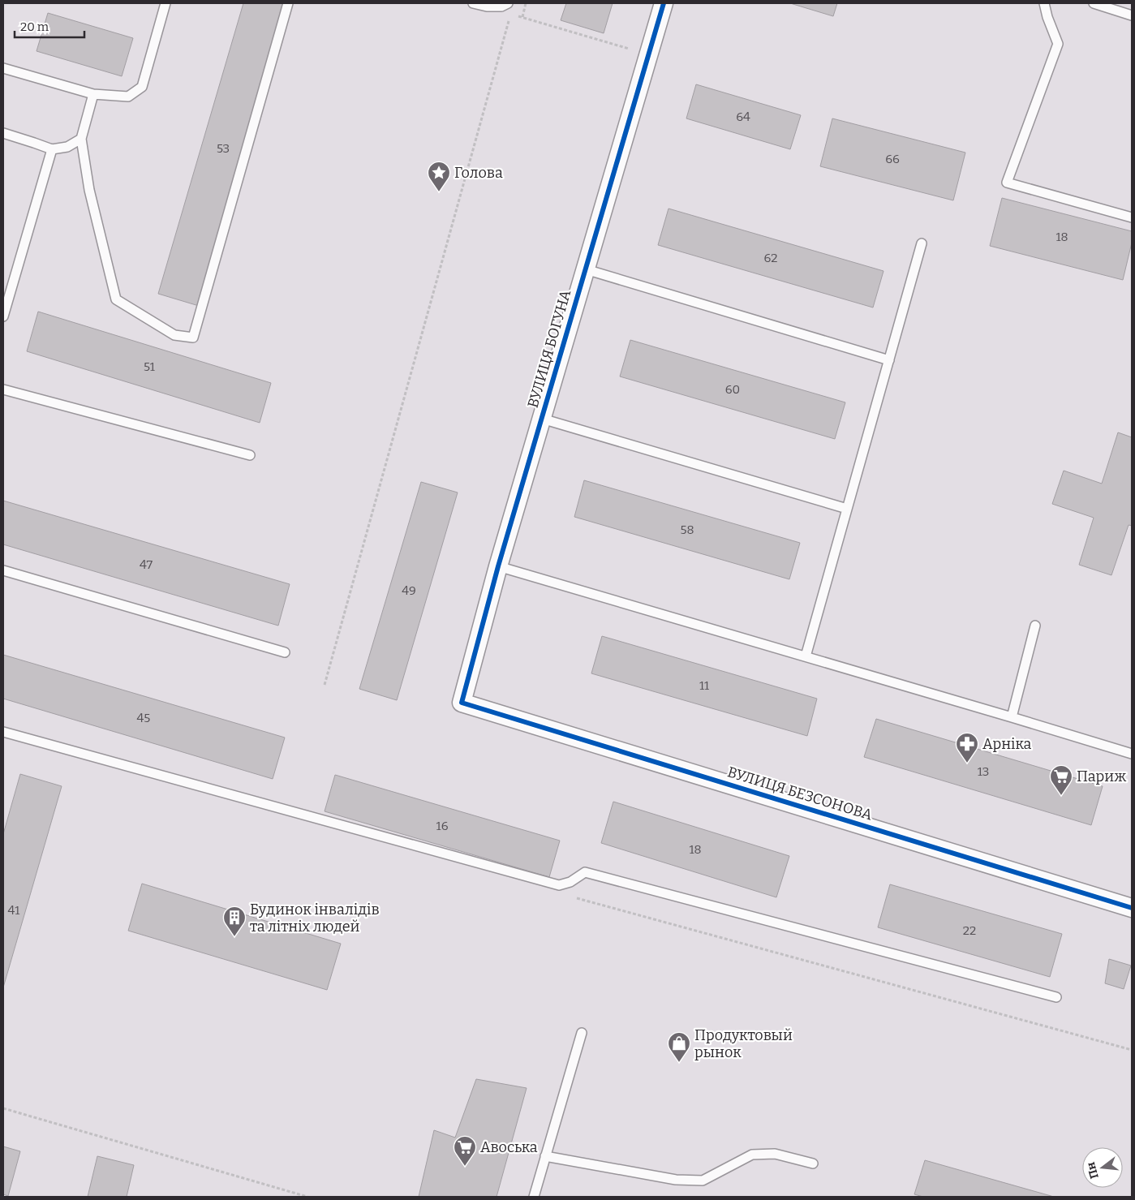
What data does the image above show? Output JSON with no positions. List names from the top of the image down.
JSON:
{
  "streets": {
    "street": ["ВУЛИЦЯ БОГУНА", "ВУЛИЦЯ БЕЗСОНОВА"]
  },
  "crossings": [
    ["ВУЛИЦЯ БОГУНА", "ВУЛИЦЯ БЕЗСОНОВА"]
  ],
  "places": {
    "place": ["Голова"],
    "pharmacy": ["Арніка"],
    "supermarket": ["Париж", "Авоська"],
    "building": ["Будинок інвалідів та літніх людей"],
    "shop": ["Продуктовый рынок"]
  },
  "house_numbers": [
    "64",
    "53",
    "66",
    "18",
    "62",
    "51",
    "60",
    "58",
    "47",
    "49",
    "11",
    "45",
    "13",
    "16",
    "18",
    "41",
    "22"
  ],
  "scale_bar": "20 m",
  "north": "left"
}
